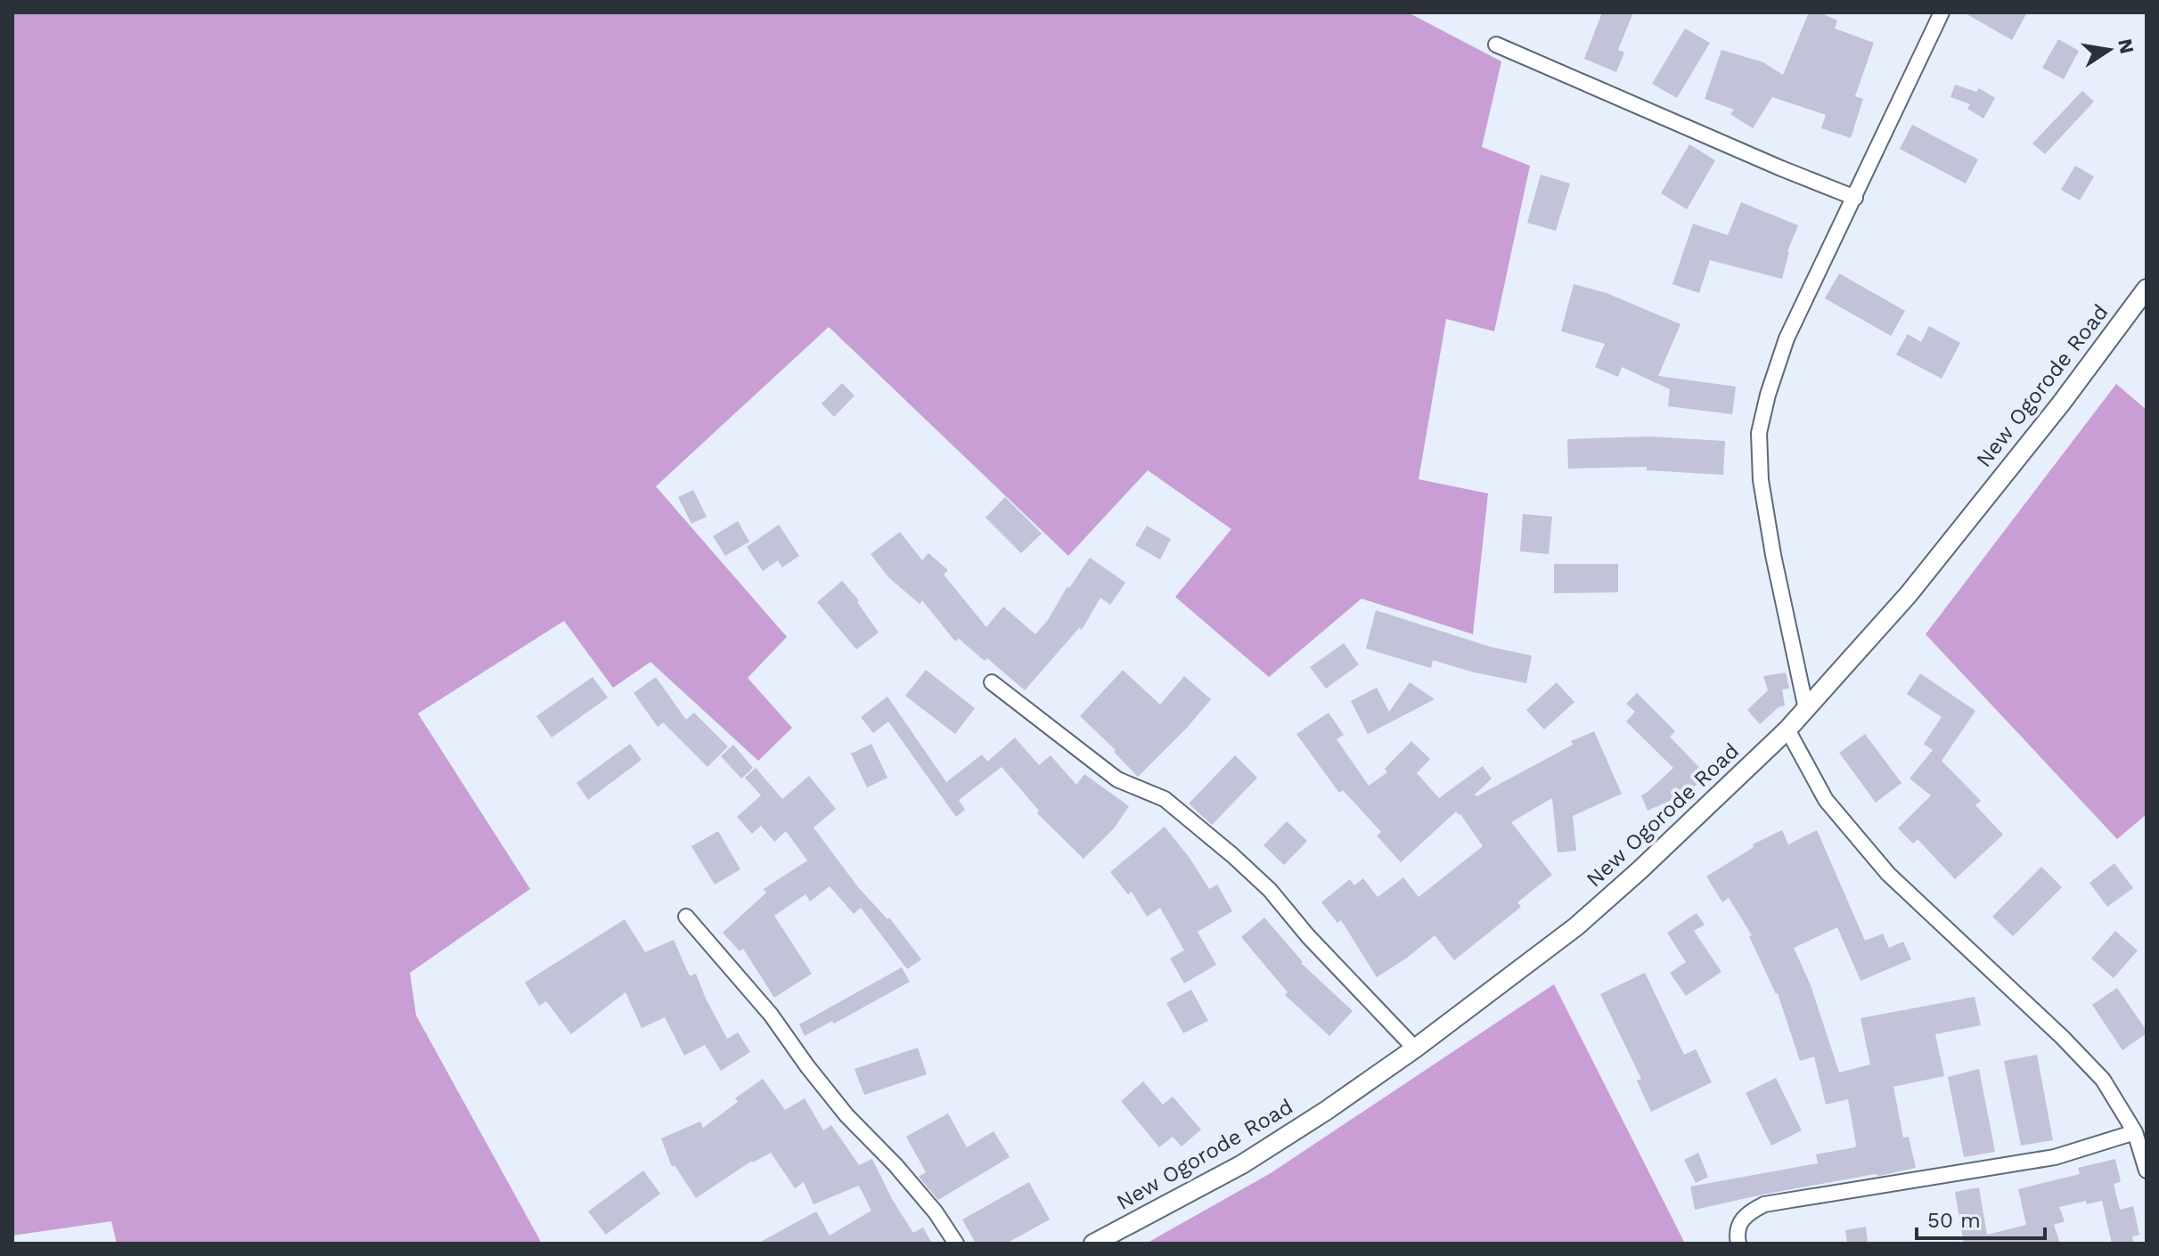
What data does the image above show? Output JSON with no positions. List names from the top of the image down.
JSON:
{
  "streets": {
    "street": ["New Ogorode Road"]
  },
  "scale_bar": "50 m",
  "north": "right"
}
